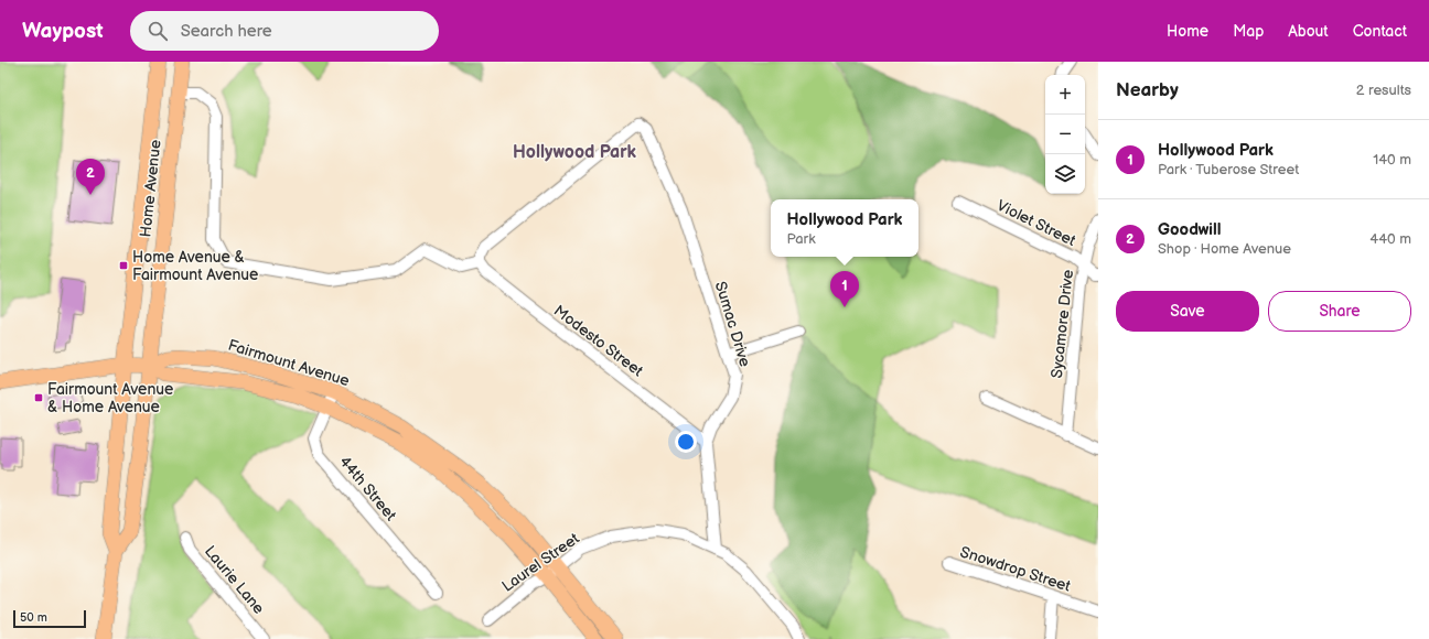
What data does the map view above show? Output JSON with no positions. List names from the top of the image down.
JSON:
{
  "streets": {
    "main road": ["Home Avenue", "Fairmount Avenue"],
    "street": [
      "Violet Street",
      "Sumac Drive",
      "Sycamore Drive",
      "Modesto Street",
      "44th Street",
      "Laurel Street",
      "Snowdrop Street",
      "Laurie Lane"
    ]
  },
  "crossings": [
    ["Home Avenue", "Fairmount Avenue"],
    ["Violet Street", "Sycamore Drive"],
    ["Sumac Drive", "Modesto Street"],
    ["Sumac Drive", "Laurel Street"],
    ["Fairmount Avenue", "44th Street"],
    ["Fairmount Avenue", "Laurel Street"]
  ],
  "districts": ["Hollywood Park"],
  "places": {
    "transit": ["Home Avenue & Fairmount Avenue", "Fairmount Avenue & Home Avenue"]
  },
  "scale_bar": "50 m",
  "page": {
    "header": "Waypost",
    "search": "Search here",
    "nav": [
      "Home",
      "Map",
      "About",
      "Contact"
    ],
    "heading": ["Nearby", "2 results"],
    "map_buttons": ["+", "−"],
    "list": [
      {
        "mark": "1",
        "name": "Hollywood Park",
        "note": "Park · Tuberose Street",
        "value": "140 m"
      },
      {
        "mark": "2",
        "name": "Goodwill",
        "note": "Shop · Home Avenue",
        "value": "440 m"
      }
    ],
    "pins": ["2", "1"],
    "popup": ["Hollywood Park", "Park"],
    "buttons": ["Save", "Share"],
    "scale": "50 m"
  }
}
